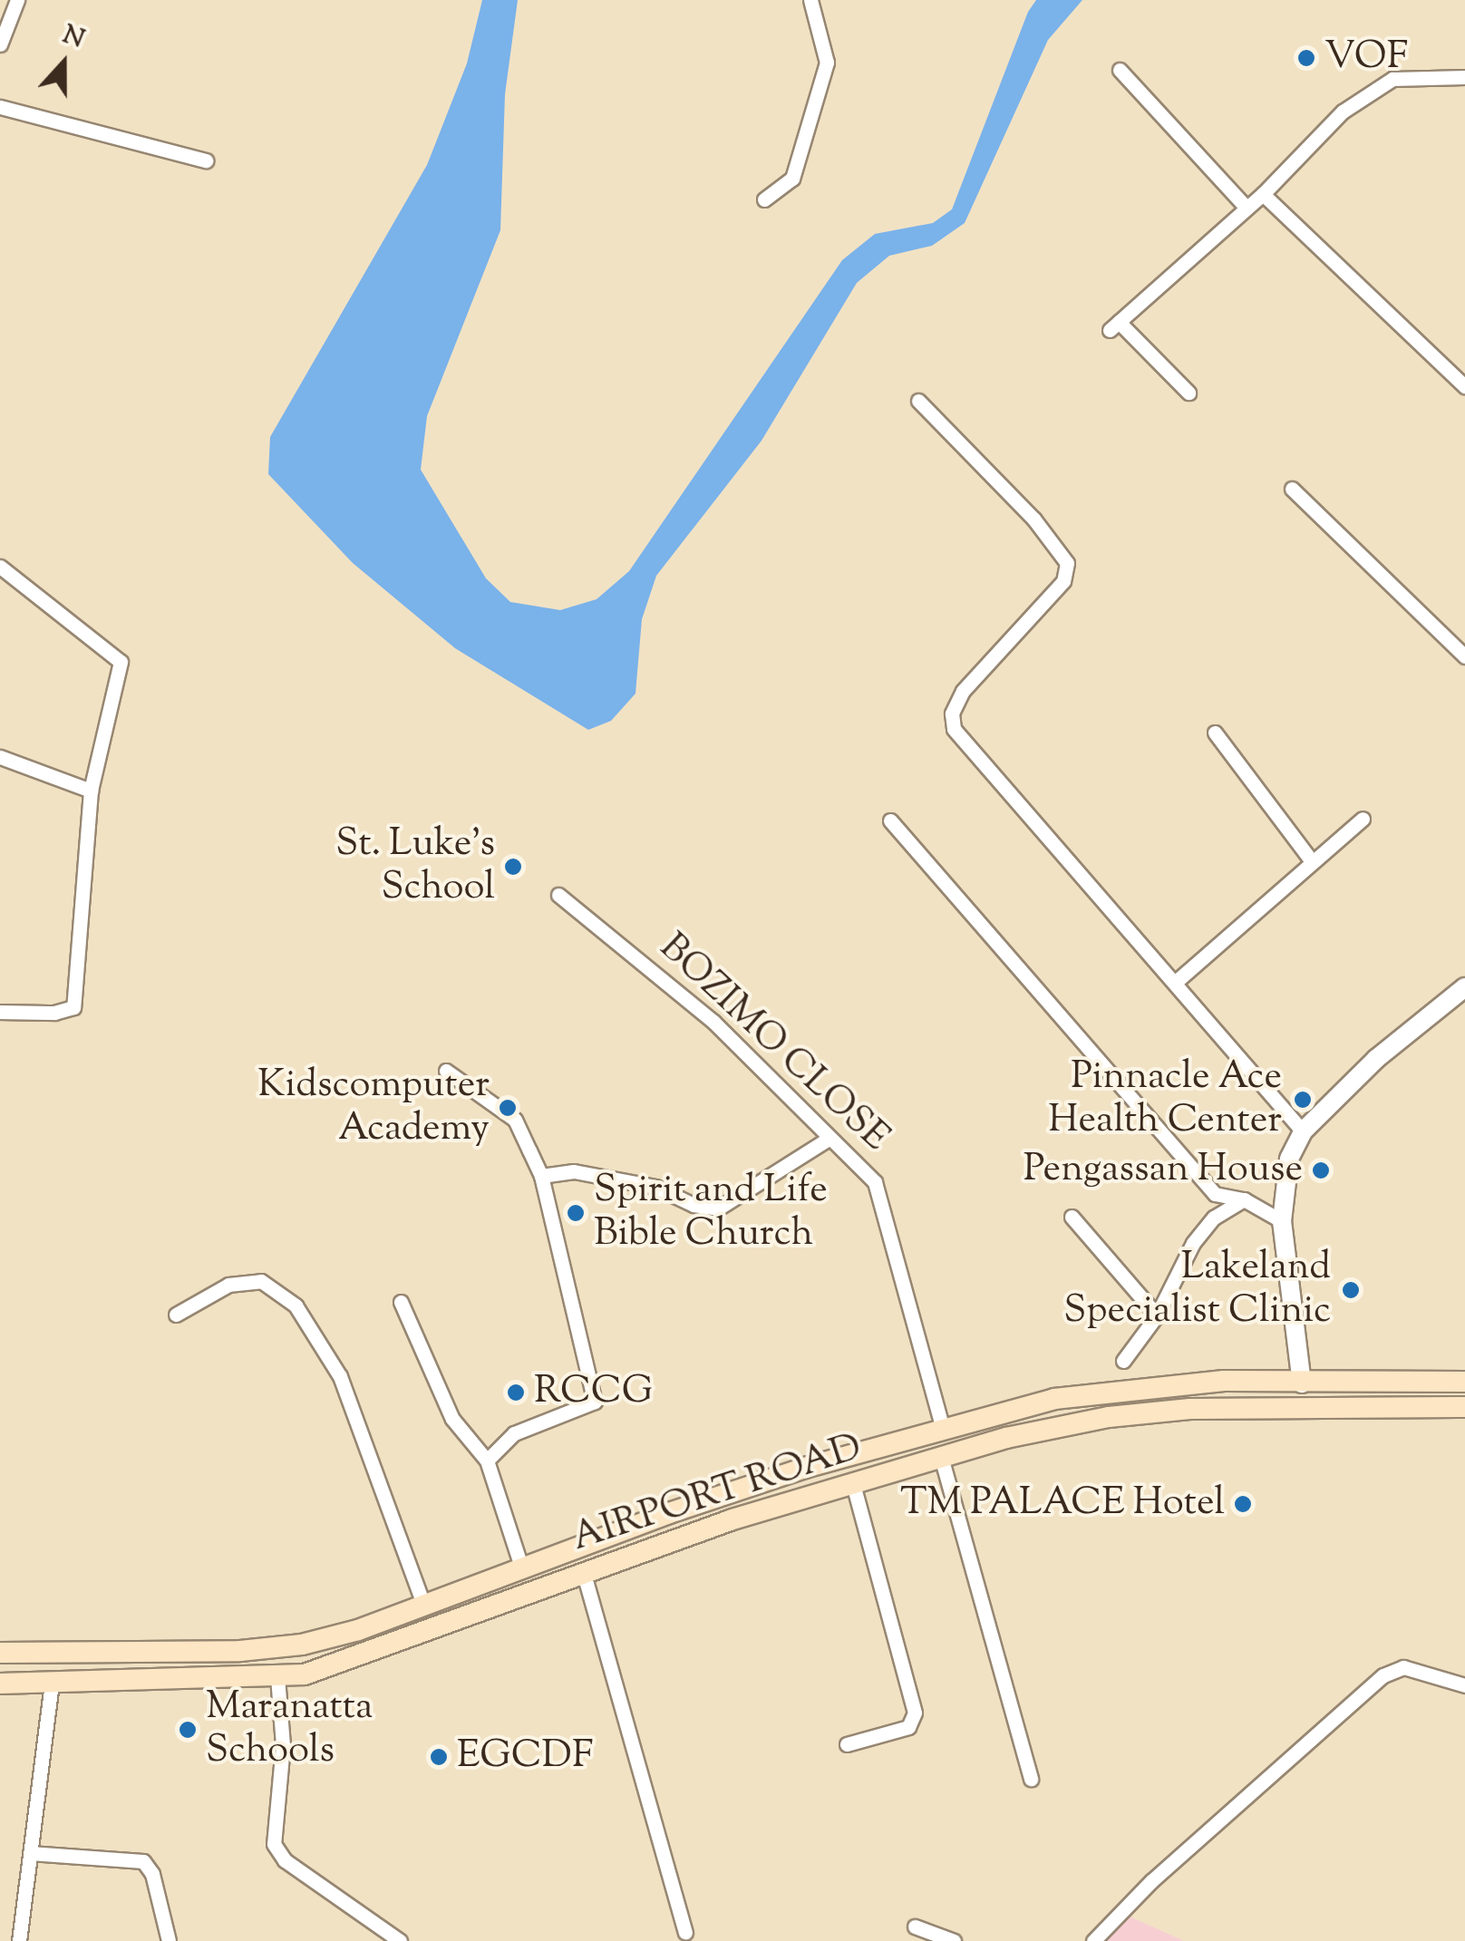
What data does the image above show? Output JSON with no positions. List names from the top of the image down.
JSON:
{
  "streets": {
    "main road": ["AIRPORT ROAD"],
    "street": ["BOZIMO CLOSE"]
  },
  "crossings": [
    ["BOZIMO CLOSE", "AIRPORT ROAD"]
  ],
  "places": [
    "VOF",
    "St. Luke's School",
    "Pinnacle Ace Health Center",
    "Kidscomputer Academy",
    "Pengassan House",
    "Spirit and Life Bible Church",
    "Lakeland Specialist Clinic",
    "RCCG",
    "TM PALACE Hotel",
    "Maranatta Schools",
    "EGCDF"
  ],
  "north": "top"
}
